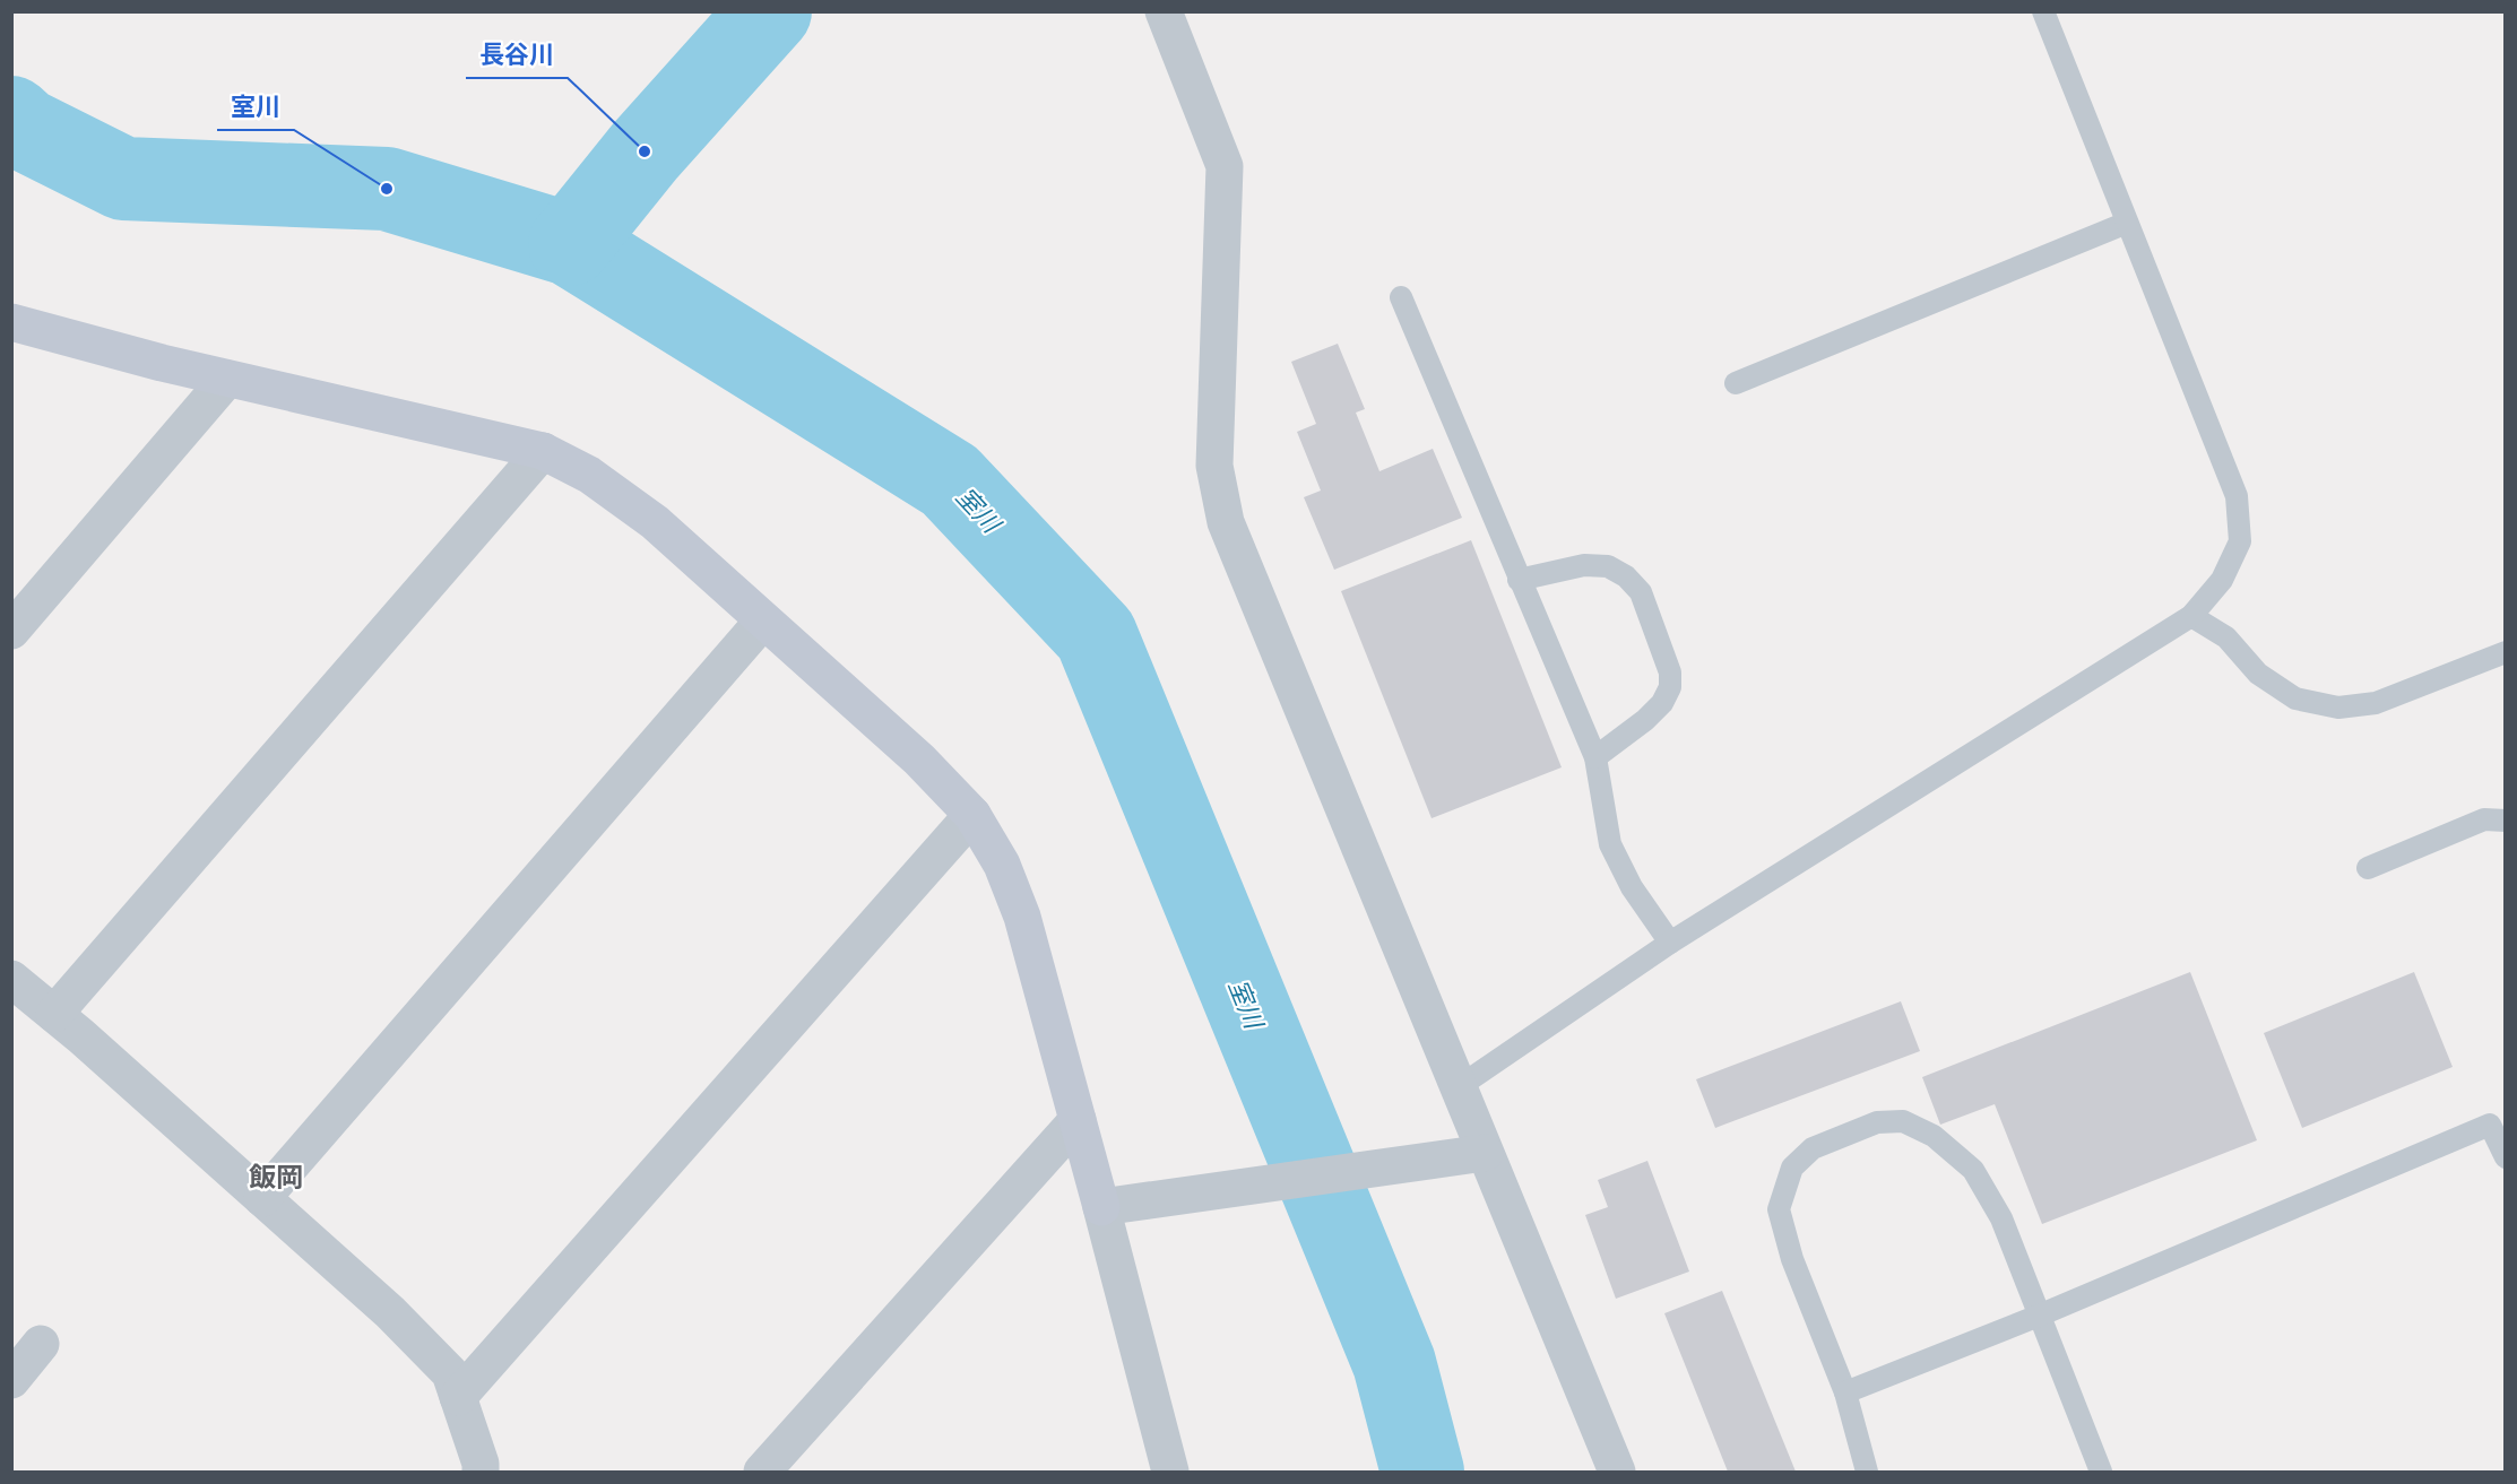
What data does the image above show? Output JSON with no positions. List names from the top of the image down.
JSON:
{
  "districts": ["飯岡"],
  "water": ["室川"],
  "places": ["長谷川", "室川"]
}
